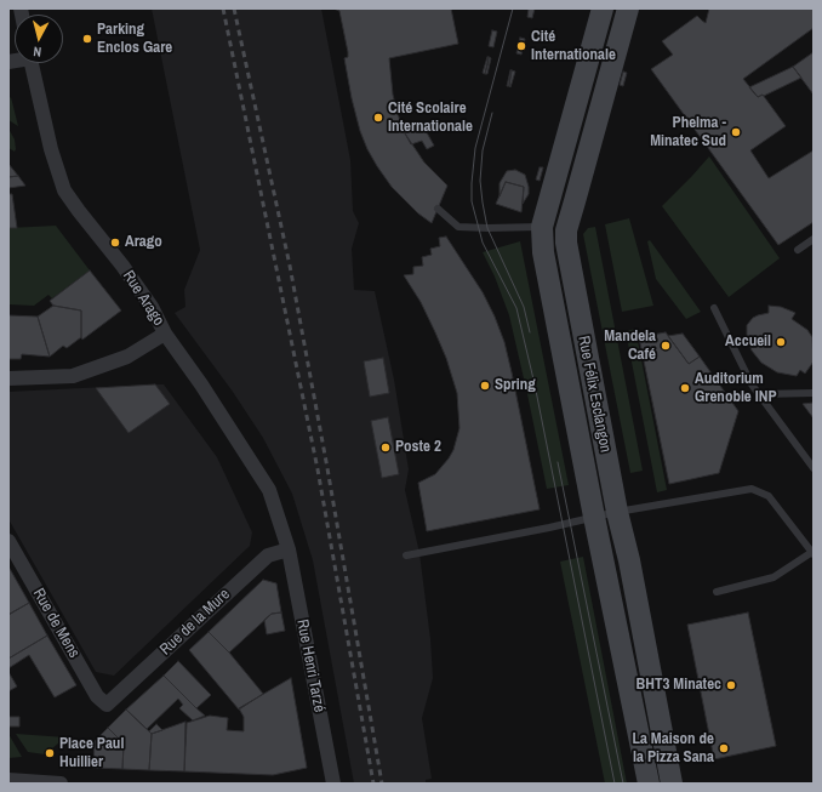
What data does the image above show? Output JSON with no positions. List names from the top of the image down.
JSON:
{
  "streets": {
    "street": [
      "Rue Arago",
      "Rue Félix Esclangon",
      "Rue de la Mure",
      "Rue de Mens",
      "Rue Henri Tarzé"
    ]
  },
  "crossings": [
    ["Rue Arago", "Rue de la Mure"],
    ["Rue Arago", "Rue Henri Tarzé"],
    ["Rue de la Mure", "Rue de Mens"],
    ["Rue de la Mure", "Rue Henri Tarzé"]
  ],
  "places": [
    "Parking Enclos Gare",
    "Cité Internationale",
    "Cité Scolaire Internationale",
    "Phelma - Minatec Sud",
    "Arago",
    "Accueil",
    "Mandela Café",
    "Spring",
    "Auditorium Grenoble INP",
    "Poste 2",
    "BHT3 Minatec",
    "La Maison de la Pizza Sana",
    "Place Paul Huillier"
  ],
  "north": "bottom"
}
